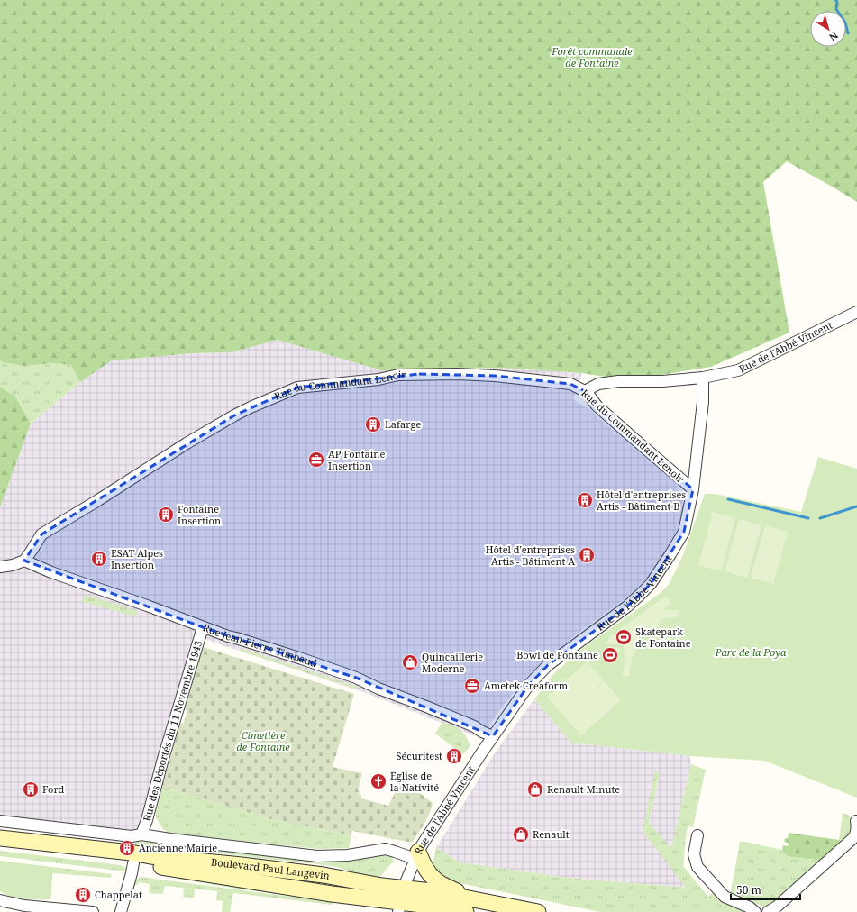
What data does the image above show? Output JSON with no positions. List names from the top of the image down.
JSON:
{
  "streets": {
    "main road": ["Boulevard Paul Langevin"],
    "street": [
      "Rue de l'Abbé Vincent",
      "Rue du Commandant Lenoir",
      "Rue Jean-Pierre Timbaud",
      "Rue des Déportés du 11 Novembre 1943"
    ]
  },
  "crossings": [
    ["Rue de l'Abbé Vincent", "Rue du Commandant Lenoir"],
    ["Rue de l'Abbé Vincent", "Rue Jean-Pierre Timbaud"],
    ["Rue de l'Abbé Vincent", "Boulevard Paul Langevin"],
    ["Rue du Commandant Lenoir", "Rue Jean-Pierre Timbaud"],
    ["Rue Jean-Pierre Timbaud", "Rue des Déportés du 11 Novembre 1943"],
    ["Rue des Déportés du 11 Novembre 1943", "Boulevard Paul Langevin"]
  ],
  "parks": ["Forêt communale de Fontaine", "Parc de la Poya", "Cimetière de Fontaine"],
  "places": {
    "building": [
      "Lafarge",
      "Hôtel d'entreprises Artis - Bâtiment B",
      "Fontaine Insertion",
      "Hôtel d'entreprises Artis - Bâtiment A",
      "ESAT Alpes Insertion",
      "Sécuritest",
      "Ford",
      "Ancienne Mairie",
      "Chappelat"
    ],
    "office": ["AP Fontaine Insertion", "Ametek Creaform"],
    "sports": ["Skatepark de Fontaine", "Bowl de Fontaine"],
    "shop": ["Quincaillerie Moderne", "Renault Minute", "Renault"],
    "church": ["Église de la Nativité"]
  },
  "scale_bar": "50 m",
  "north": "bottom right"
}
